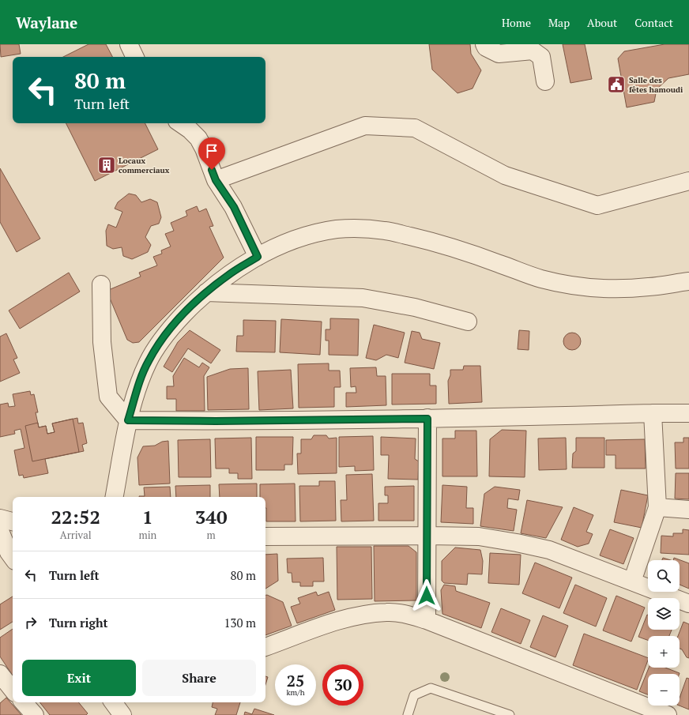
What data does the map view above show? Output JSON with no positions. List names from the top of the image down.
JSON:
{
  "places": {
    "public building": ["Salle des fêtes hamoudi"],
    "building": ["Locaux commerciaux"]
  },
  "page": {
    "header": "Waylane",
    "nav": [
      "Home",
      "Map",
      "About",
      "Contact"
    ],
    "turn": ["80 m", "Turn left"],
    "eta": [
      "22:52",
      "Arrival",
      "1",
      "min",
      "340",
      "m"
    ],
    "list": [
      {
        "name": "Turn left",
        "value": "80 m"
      },
      {
        "name": "Turn right",
        "value": "130 m"
      }
    ],
    "map_buttons": ["+", "−"],
    "buttons": ["Exit", "Share"],
    "speed": "25 km/h",
    "limit": "30"
  }
}
